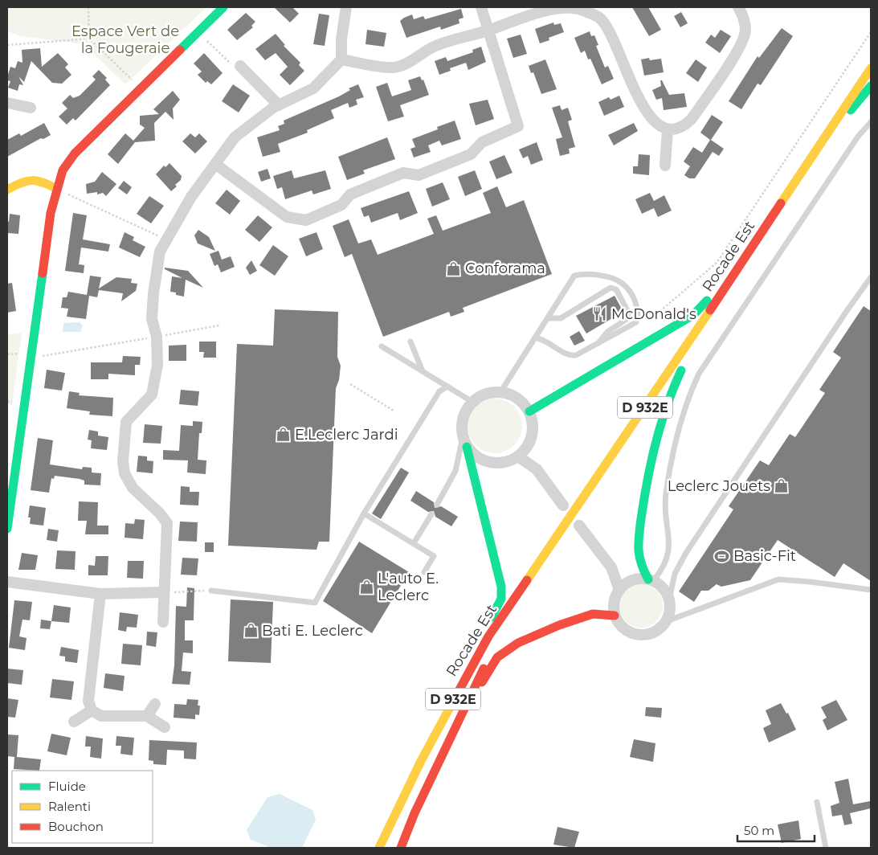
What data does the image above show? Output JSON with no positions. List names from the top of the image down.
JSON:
{
  "streets": {
    "main road": ["Rocade Est", "D 932E"]
  },
  "parks": ["Espace Vert de la Fougeraie"],
  "places": {
    "shop": [
      "Conforama",
      "E.Leclerc Jardi",
      "Leclerc Jouets",
      "L'auto E. Leclerc",
      "Bati E. Leclerc"
    ],
    "restaurant": ["McDonald's"],
    "sports": ["Basic-Fit"]
  },
  "legend": ["Fluide", "Ralenti", "Bouchon"],
  "scale_bar": "50 m"
}
